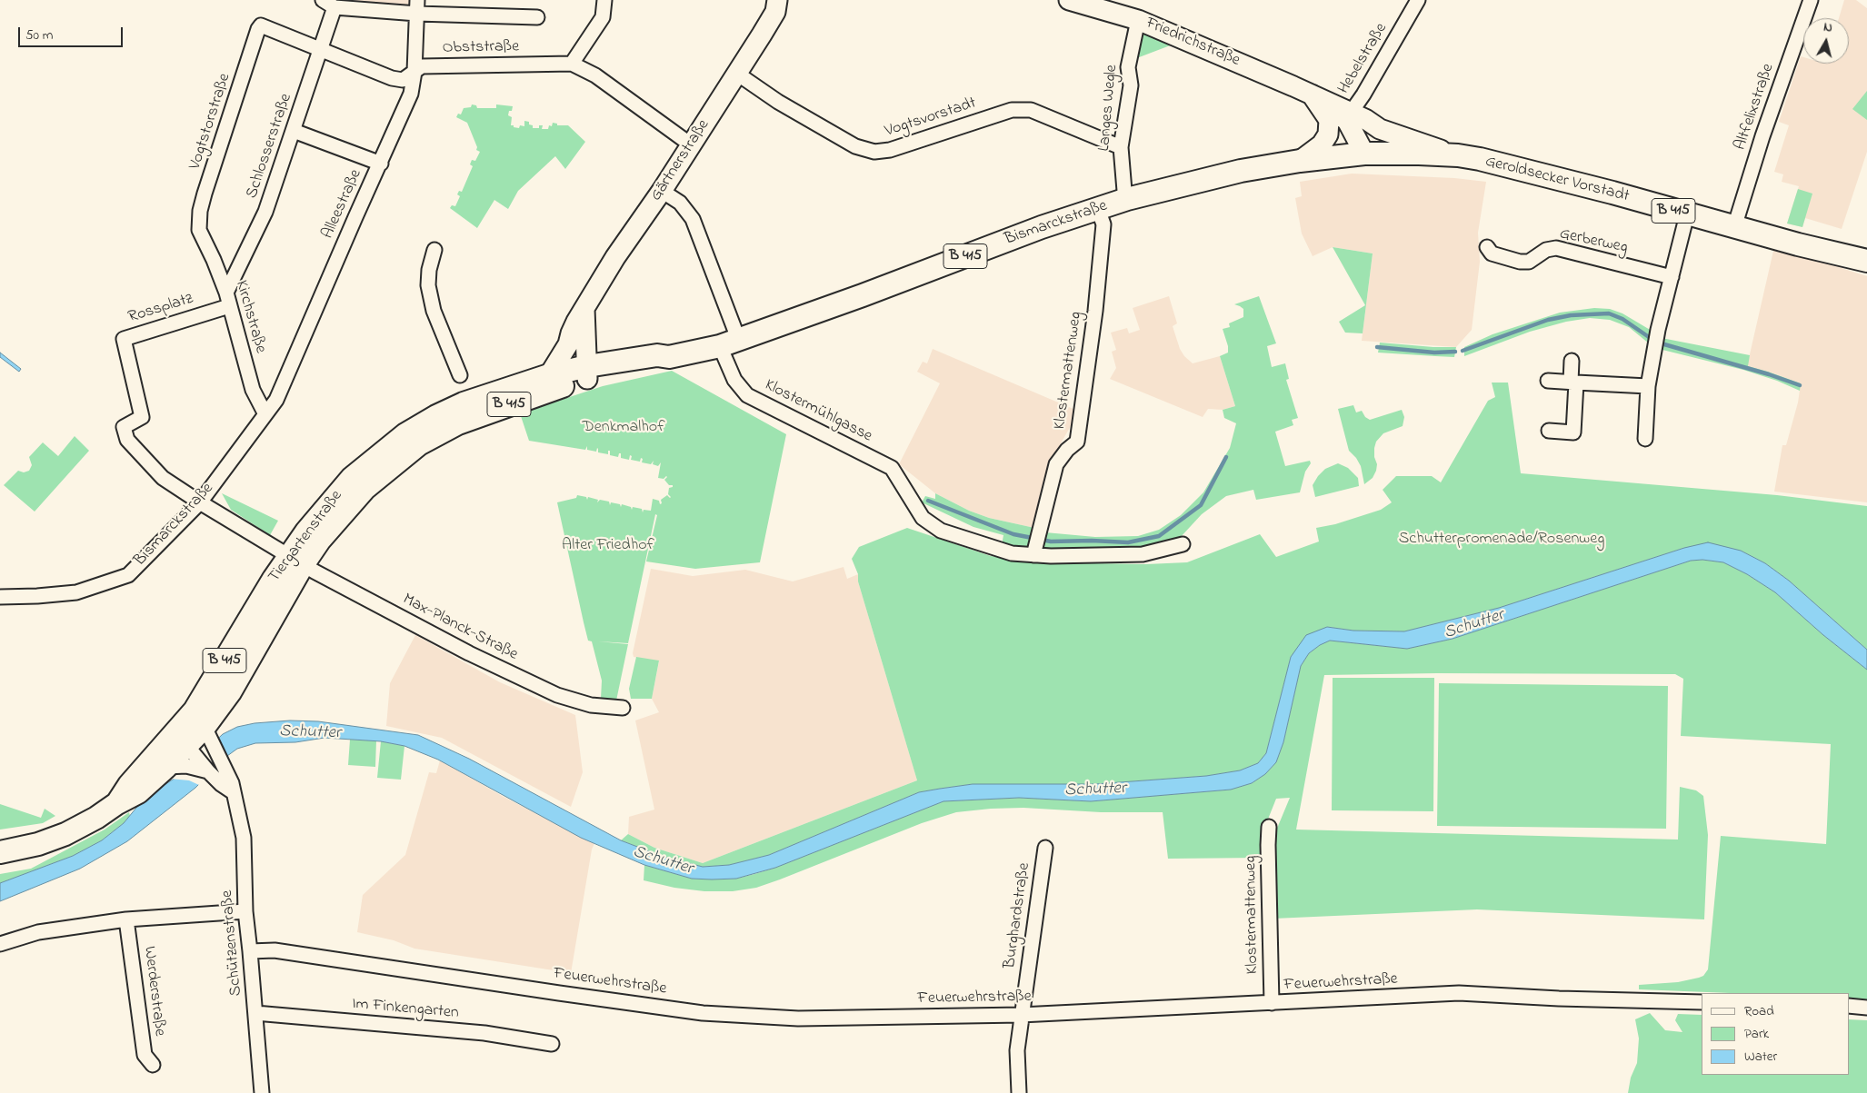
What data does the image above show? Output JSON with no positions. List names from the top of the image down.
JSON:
{
  "streets": {
    "main road": [
      "Geroldsecker Vorstadt",
      "B 415",
      "Bismarckstraße",
      "Tiergartenstraße"
    ],
    "street": [
      "Friedrichstraße",
      "Obststraße",
      "Hebelstraße",
      "Altfelixstraße",
      "Langes Wegle",
      "Vogtsvorstadt",
      "Vogtstorstraße",
      "Schlosserstraße",
      "Gärtnerstraße",
      "Alleestraße",
      "Gerberweg",
      "Rossplatz",
      "Kirchstraße",
      "Klostermattenweg",
      "Klostermühlgasse",
      "Max-Planck-Straße",
      "Burghardstraße",
      "Schützenstraße",
      "Feuerwehrstraße",
      "Werderstraße",
      "Im Finkengarten"
    ]
  },
  "crossings": [
    ["Friedrichstraße", "Hebelstraße"],
    ["Friedrichstraße", "Langes Wegle"],
    ["Friedrichstraße", "Geroldsecker Vorstadt"],
    ["Friedrichstraße", "Bismarckstraße"],
    ["Obststraße", "Vogtstorstraße"],
    ["Obststraße", "Schlosserstraße"],
    ["Obststraße", "Gärtnerstraße"],
    ["Obststraße", "Alleestraße"],
    ["Altfelixstraße", "Geroldsecker Vorstadt"],
    ["Langes Wegle", "Vogtsvorstadt"],
    ["Langes Wegle", "Bismarckstraße"],
    ["Vogtsvorstadt", "Gärtnerstraße"],
    ["Vogtstorstraße", "Kirchstraße"],
    ["Schlosserstraße", "Rossplatz"],
    ["Schlosserstraße", "Kirchstraße"],
    ["Gärtnerstraße", "Klostermühlgasse"],
    ["Gärtnerstraße", "Tiergartenstraße"],
    ["Geroldsecker Vorstadt", "Bismarckstraße"],
    ["Alleestraße", "Bismarckstraße"],
    ["Alleestraße", "Kirchstraße"],
    ["Bismarckstraße", "Rossplatz"],
    ["Bismarckstraße", "Kirchstraße"],
    ["Bismarckstraße", "Klostermattenweg"],
    ["Bismarckstraße", "Klostermühlgasse"],
    ["Bismarckstraße", "Tiergartenstraße"],
    ["Bismarckstraße", "Max-Planck-Straße"],
    ["Rossplatz", "Kirchstraße"],
    ["Rossplatz", "Max-Planck-Straße"],
    ["Klostermattenweg", "Klostermühlgasse"],
    ["Klostermattenweg", "Feuerwehrstraße"],
    ["Tiergartenstraße", "Max-Planck-Straße"],
    ["Tiergartenstraße", "Schützenstraße"],
    ["Burghardstraße", "Feuerwehrstraße"],
    ["Schützenstraße", "Feuerwehrstraße"],
    ["Schützenstraße", "Im Finkengarten"]
  ],
  "water": ["Schutter"],
  "parks": ["Denkmalhof", "Schutterpromenade/Rosenweg", "Alter Friedhof"],
  "legend": ["Road", "Park", "Water"],
  "scale_bar": "50 m",
  "north": "top"
}
